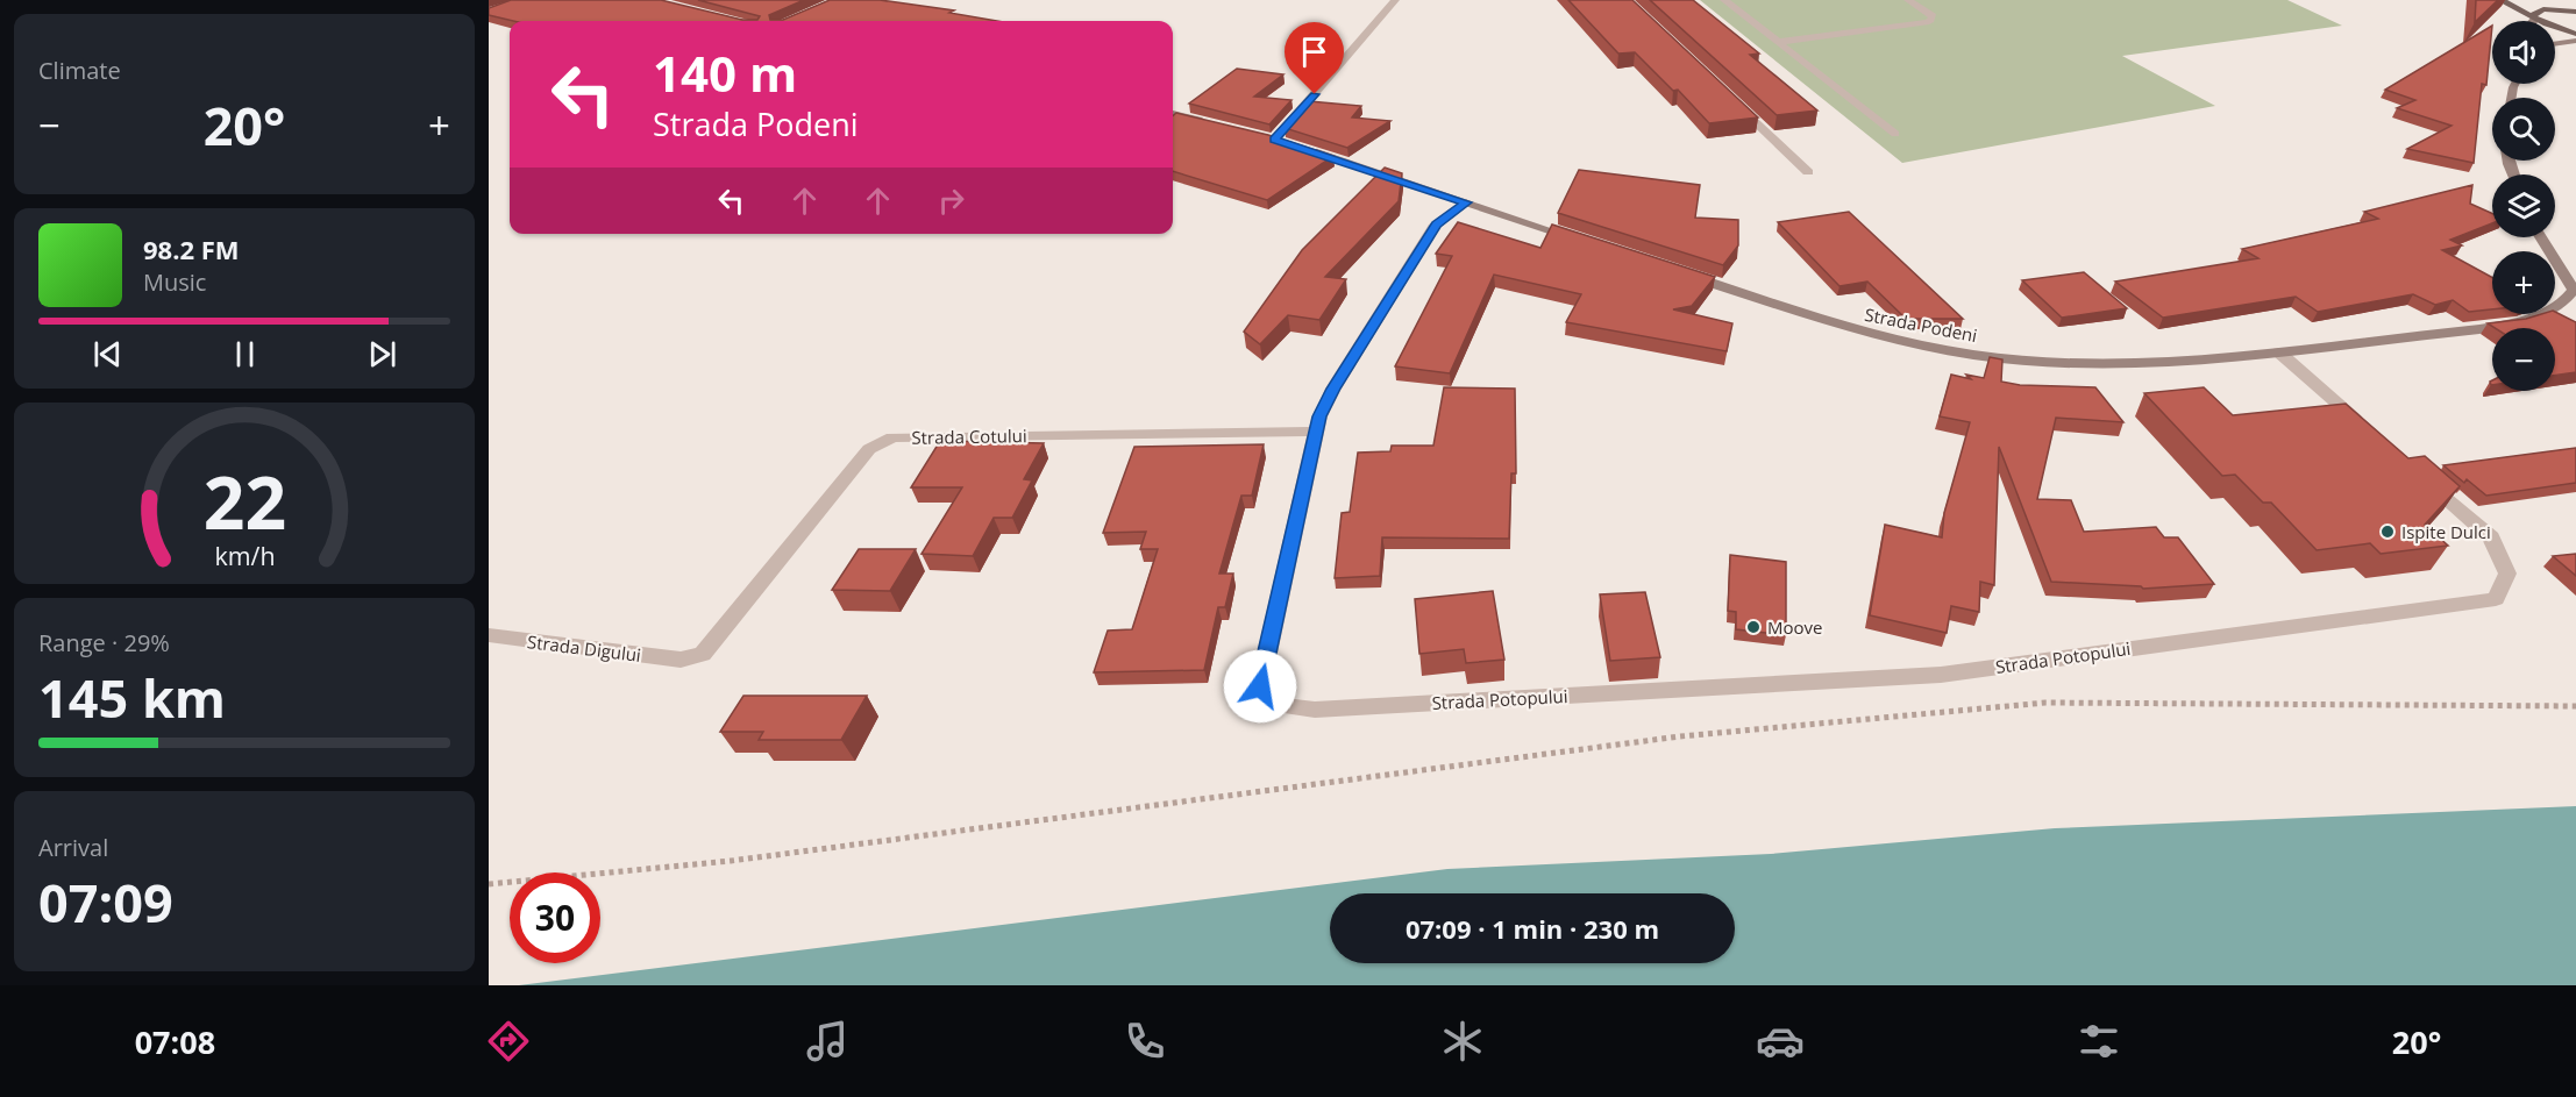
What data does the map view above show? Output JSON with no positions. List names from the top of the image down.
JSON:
{
  "streets": {
    "main road": ["Strada Podeni"],
    "street": ["Strada Cotului", "Strada Digului", "Strada Potopului"]
  },
  "crossings": [
    ["Strada Cotului", "Strada Digului"],
    ["Strada Cotului", "Strada Potopului"]
  ],
  "places": ["Ispite Dulci", "Moove"],
  "page": {
    "tile": [
      "Climate",
      ["Range · 29%", "145 km"],
      ["Arrival", "07:09"]
    ],
    "map_buttons": ["+", "−"],
    "turn": ["140 m", "Strada Podeni"],
    "heat": ["−", "20°", "+"],
    "song": ["98.2 FM", "Music"],
    "limit": "30",
    "trip": "07:09 · 1 min · 230 m",
    "tabs": ["07:08", "20°"],
    "gauge": ["22", "km/h"]
  }
}
